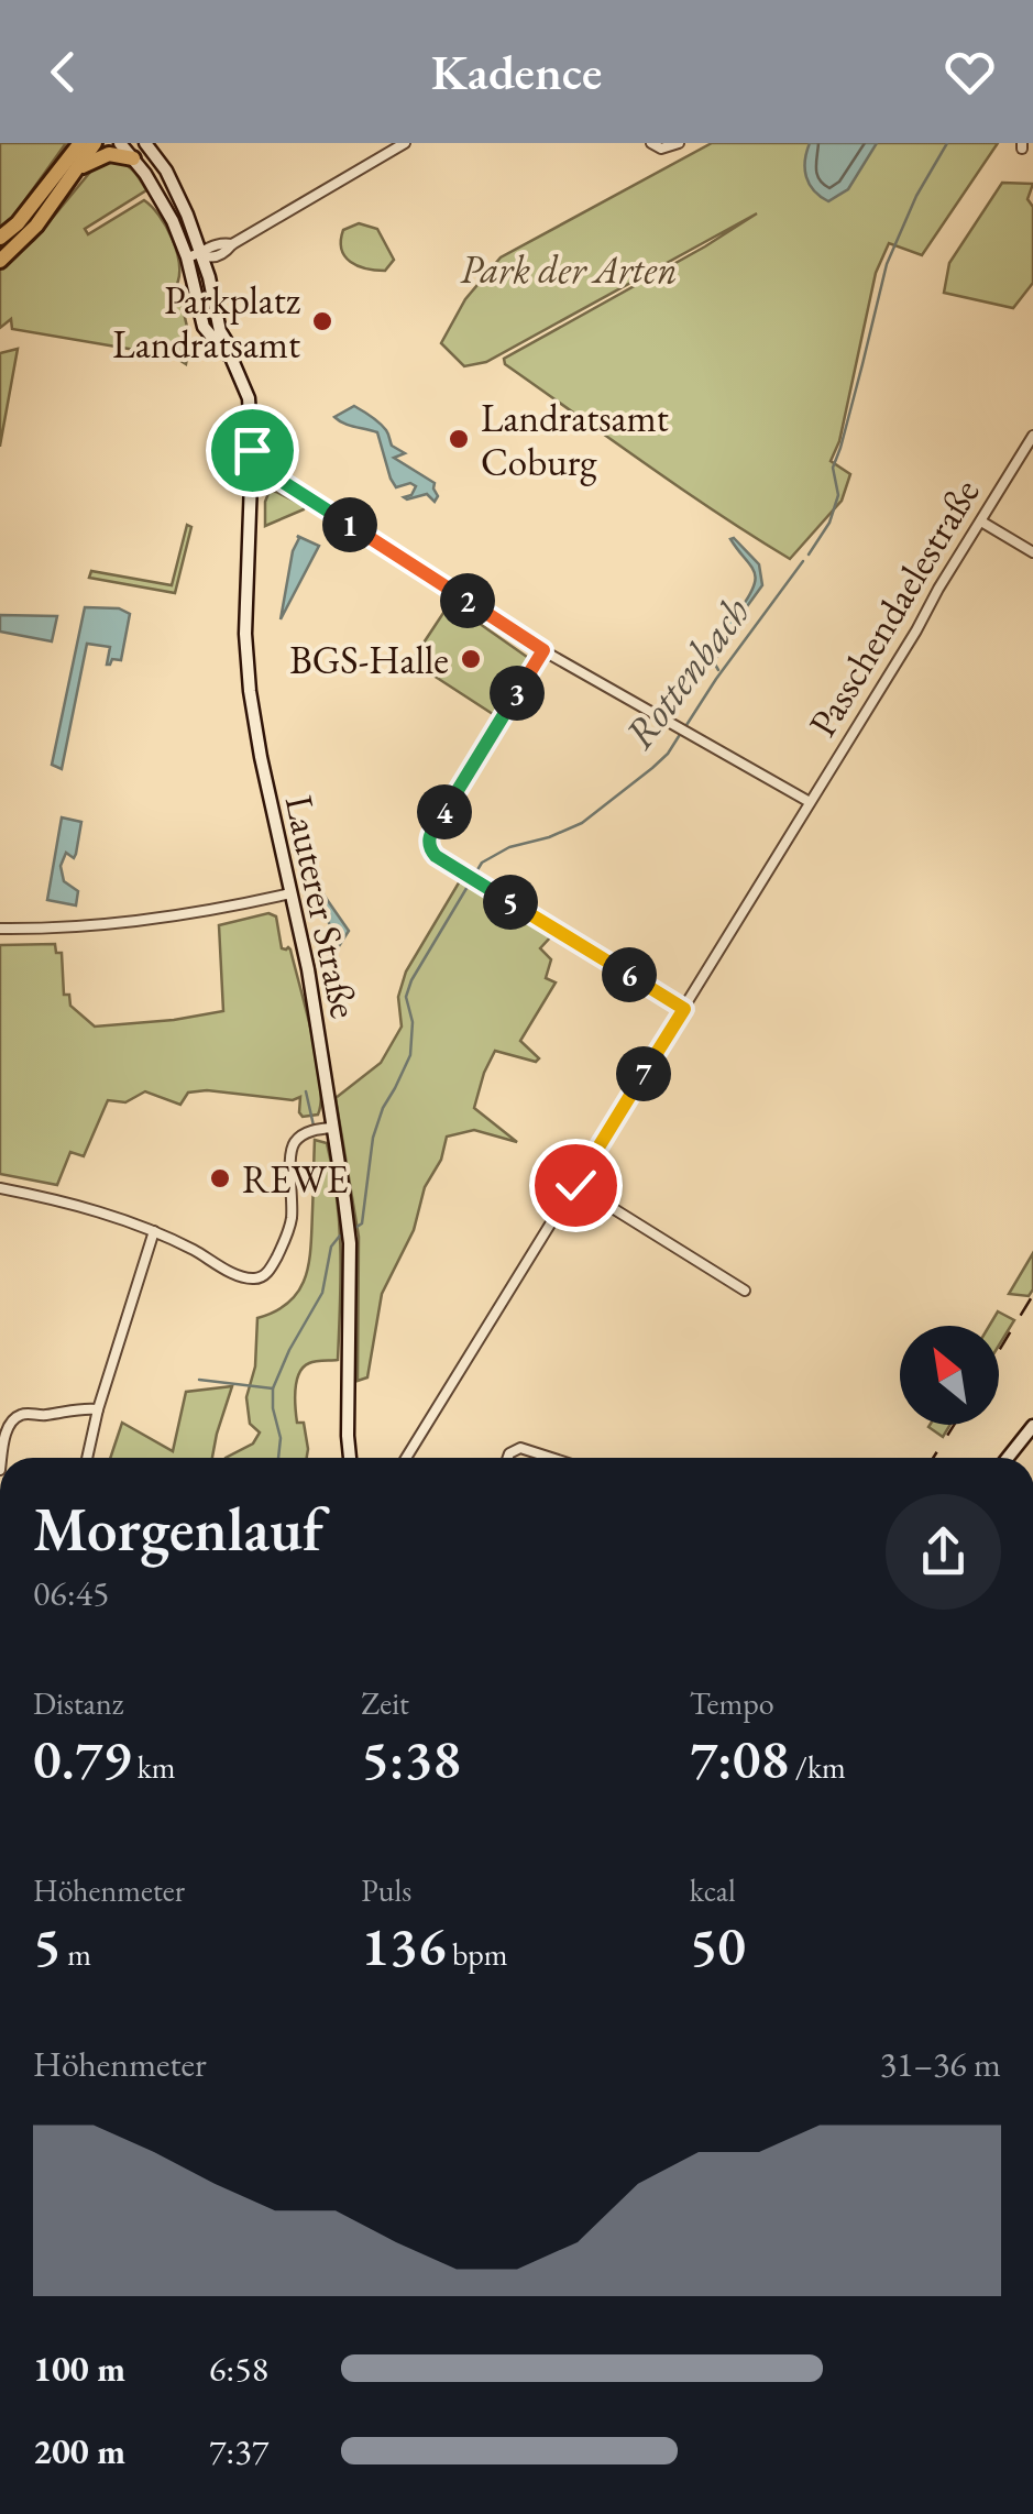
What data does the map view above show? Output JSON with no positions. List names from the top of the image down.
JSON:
{
  "streets": {
    "street": ["Passchendaelestraße", "Lauterer Straße"]
  },
  "water": ["Rottenbach"],
  "parks": ["Park der Arten"],
  "places": [
    "Parkplatz Landratsamt",
    "Landratsamt Coburg",
    "BGS-Halle",
    "REWE"
  ],
  "north": "top left",
  "page": {
    "header": "Kadence",
    "pins": [
      "1",
      "2",
      "3",
      "4",
      "5",
      "6",
      "7"
    ],
    "heading": ["Morgenlauf", "06:45"],
    "stats": [
      ["Distanz", "0.79 km"],
      ["Zeit", "5:38"],
      ["Tempo", "7:08 /km"],
      ["Höhenmeter", "5 m"],
      ["Puls", "136 bpm"],
      ["kcal", "50"]
    ],
    "chart": ["Höhenmeter", "31–36 m"],
    "list": [
      {
        "name": "100 m",
        "note": "6:58"
      },
      {
        "name": "200 m",
        "note": "7:37"
      }
    ]
  }
}
